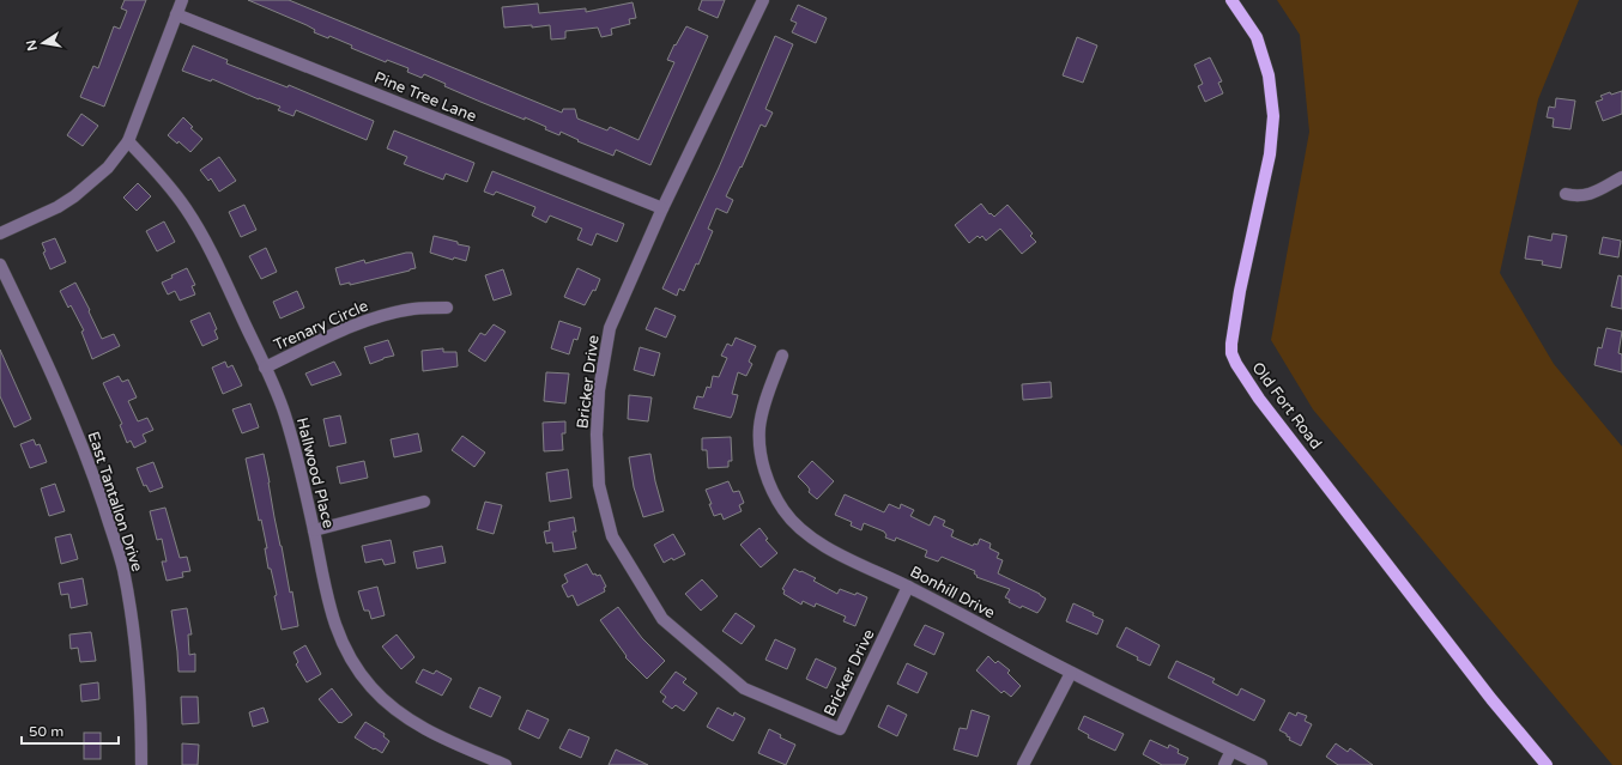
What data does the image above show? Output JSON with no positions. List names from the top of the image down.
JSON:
{
  "streets": {
    "main road": ["Old Fort Road"],
    "street": [
      "Pine Tree Lane",
      "Trenary Circle",
      "Bricker Drive",
      "Hallwood Place",
      "East Tantallon Drive",
      "Bonhill Drive"
    ]
  },
  "crossings": [
    ["Pine Tree Lane", "Bricker Drive"],
    ["Trenary Circle", "Hallwood Place"],
    ["Bricker Drive", "Bonhill Drive"]
  ],
  "scale_bar": "50 m",
  "north": "left"
}
